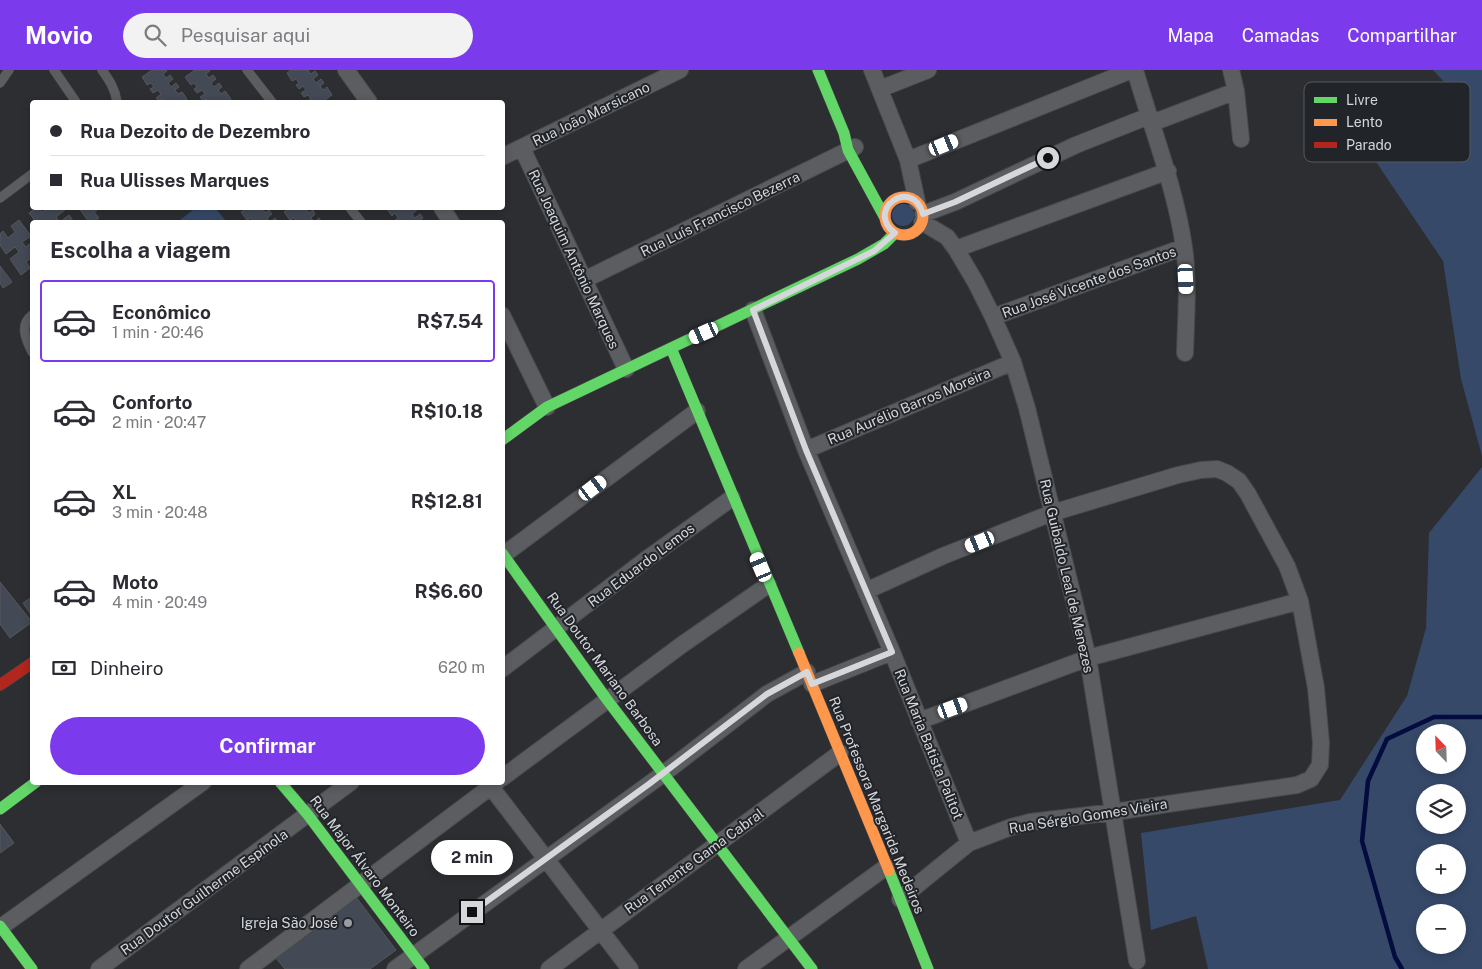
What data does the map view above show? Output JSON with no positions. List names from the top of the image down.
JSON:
{
  "streets": {
    "main road": ["Rua Doutor Mariano Barbosa", "Rua Professora Margarida Medeiros", "Rua Major Álvaro Monteiro"],
    "street": [
      "Rua João Marsicano",
      "Rua Luís Francisco Bezerra",
      "Rua Joaquim Antônio Marques",
      "Rua José Vicente dos Santos",
      "Rua Aurélio Barros Moreira",
      "Rua Eduardo Lemos",
      "Rua Guibaldo Leal de Menezes",
      "Rua Maria Batista Palitot",
      "Rua Sérgio Gomes Vieira",
      "Rua Tenente Gama Cabral",
      "Rua Doutor Guilherme Espínola"
    ]
  },
  "crossings": [
    ["Rua João Marsicano", "Rua Joaquim Antônio Marques"],
    ["Rua Luís Francisco Bezerra", "Rua Joaquim Antônio Marques"],
    ["Rua José Vicente dos Santos", "Rua Guibaldo Leal de Menezes"],
    ["Rua Aurélio Barros Moreira", "Rua Guibaldo Leal de Menezes"],
    ["Rua Aurélio Barros Moreira", "Rua Maria Batista Palitot"],
    ["Rua Eduardo Lemos", "Rua Doutor Mariano Barbosa"],
    ["Rua Eduardo Lemos", "Rua Professora Margarida Medeiros"],
    ["Rua Guibaldo Leal de Menezes", "Rua Sérgio Gomes Vieira"],
    ["Rua Doutor Mariano Barbosa", "Rua Tenente Gama Cabral"],
    ["Rua Maria Batista Palitot", "Rua Sérgio Gomes Vieira"],
    ["Rua Professora Margarida Medeiros", "Rua Sérgio Gomes Vieira"],
    ["Rua Professora Margarida Medeiros", "Rua Tenente Gama Cabral"],
    ["Rua Major Álvaro Monteiro", "Rua Doutor Guilherme Espínola"]
  ],
  "places": ["Igreja São José"],
  "legend": ["Livre", "Lento", "Parado"],
  "north": "top left",
  "page": {
    "header": "Movio",
    "search": "Pesquisar aqui",
    "nav": ["Mapa", "Camadas", "Compartilhar"],
    "banner": ["Rua Dezoito de Dezembro", "Rua Ulisses Marques"],
    "heading": "Escolha a viagem",
    "list": [
      {
        "name": "Econômico",
        "note": "1 min · 20:46",
        "value": "R$7.54"
      },
      {
        "name": "Conforto",
        "note": "2 min · 20:47",
        "value": "R$10.18"
      },
      {
        "name": "XL",
        "note": "3 min · 20:48",
        "value": "R$12.81"
      },
      {
        "name": "Moto",
        "note": "4 min · 20:49",
        "value": "R$6.60"
      }
    ],
    "pay": ["Dinheiro", "620 m"],
    "buttons": "Confirmar",
    "map_buttons": ["+", "−"],
    "bubble": "2 min"
  }
}
